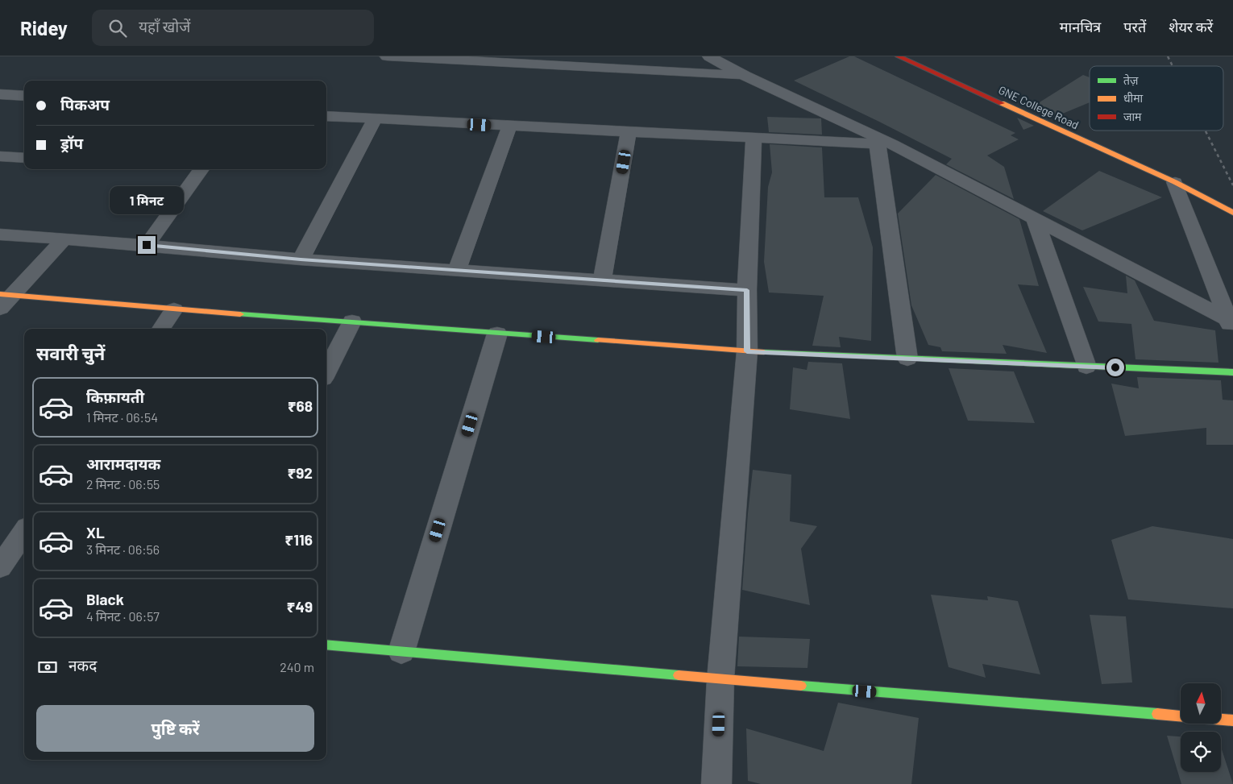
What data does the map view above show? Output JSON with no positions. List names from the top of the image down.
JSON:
{
  "streets": {
    "street": ["GNE College Road"]
  },
  "legend": ["तेज़", "धीमा", "जाम"],
  "north": "top",
  "page": {
    "header": "Ridey",
    "search": "यहाँ खोजें",
    "nav": ["मानचित्र", "परतें", "शेयर करें"],
    "banner": ["पिकअप", "ड्रॉप"],
    "bubble": "1 मिनट",
    "heading": "सवारी चुनें",
    "list": [
      {
        "name": "किफ़ायती",
        "note": "1 मिनट · 06:54",
        "value": "₹68"
      },
      {
        "name": "आरामदायक",
        "note": "2 मिनट · 06:55",
        "value": "₹92"
      },
      {
        "name": "XL",
        "note": "3 मिनट · 06:56",
        "value": "₹116"
      },
      {
        "name": "Black",
        "note": "4 मिनट · 06:57",
        "value": "₹49"
      }
    ],
    "pay": ["नकद", "240 m"],
    "buttons": "पुष्टि करें"
  }
}
